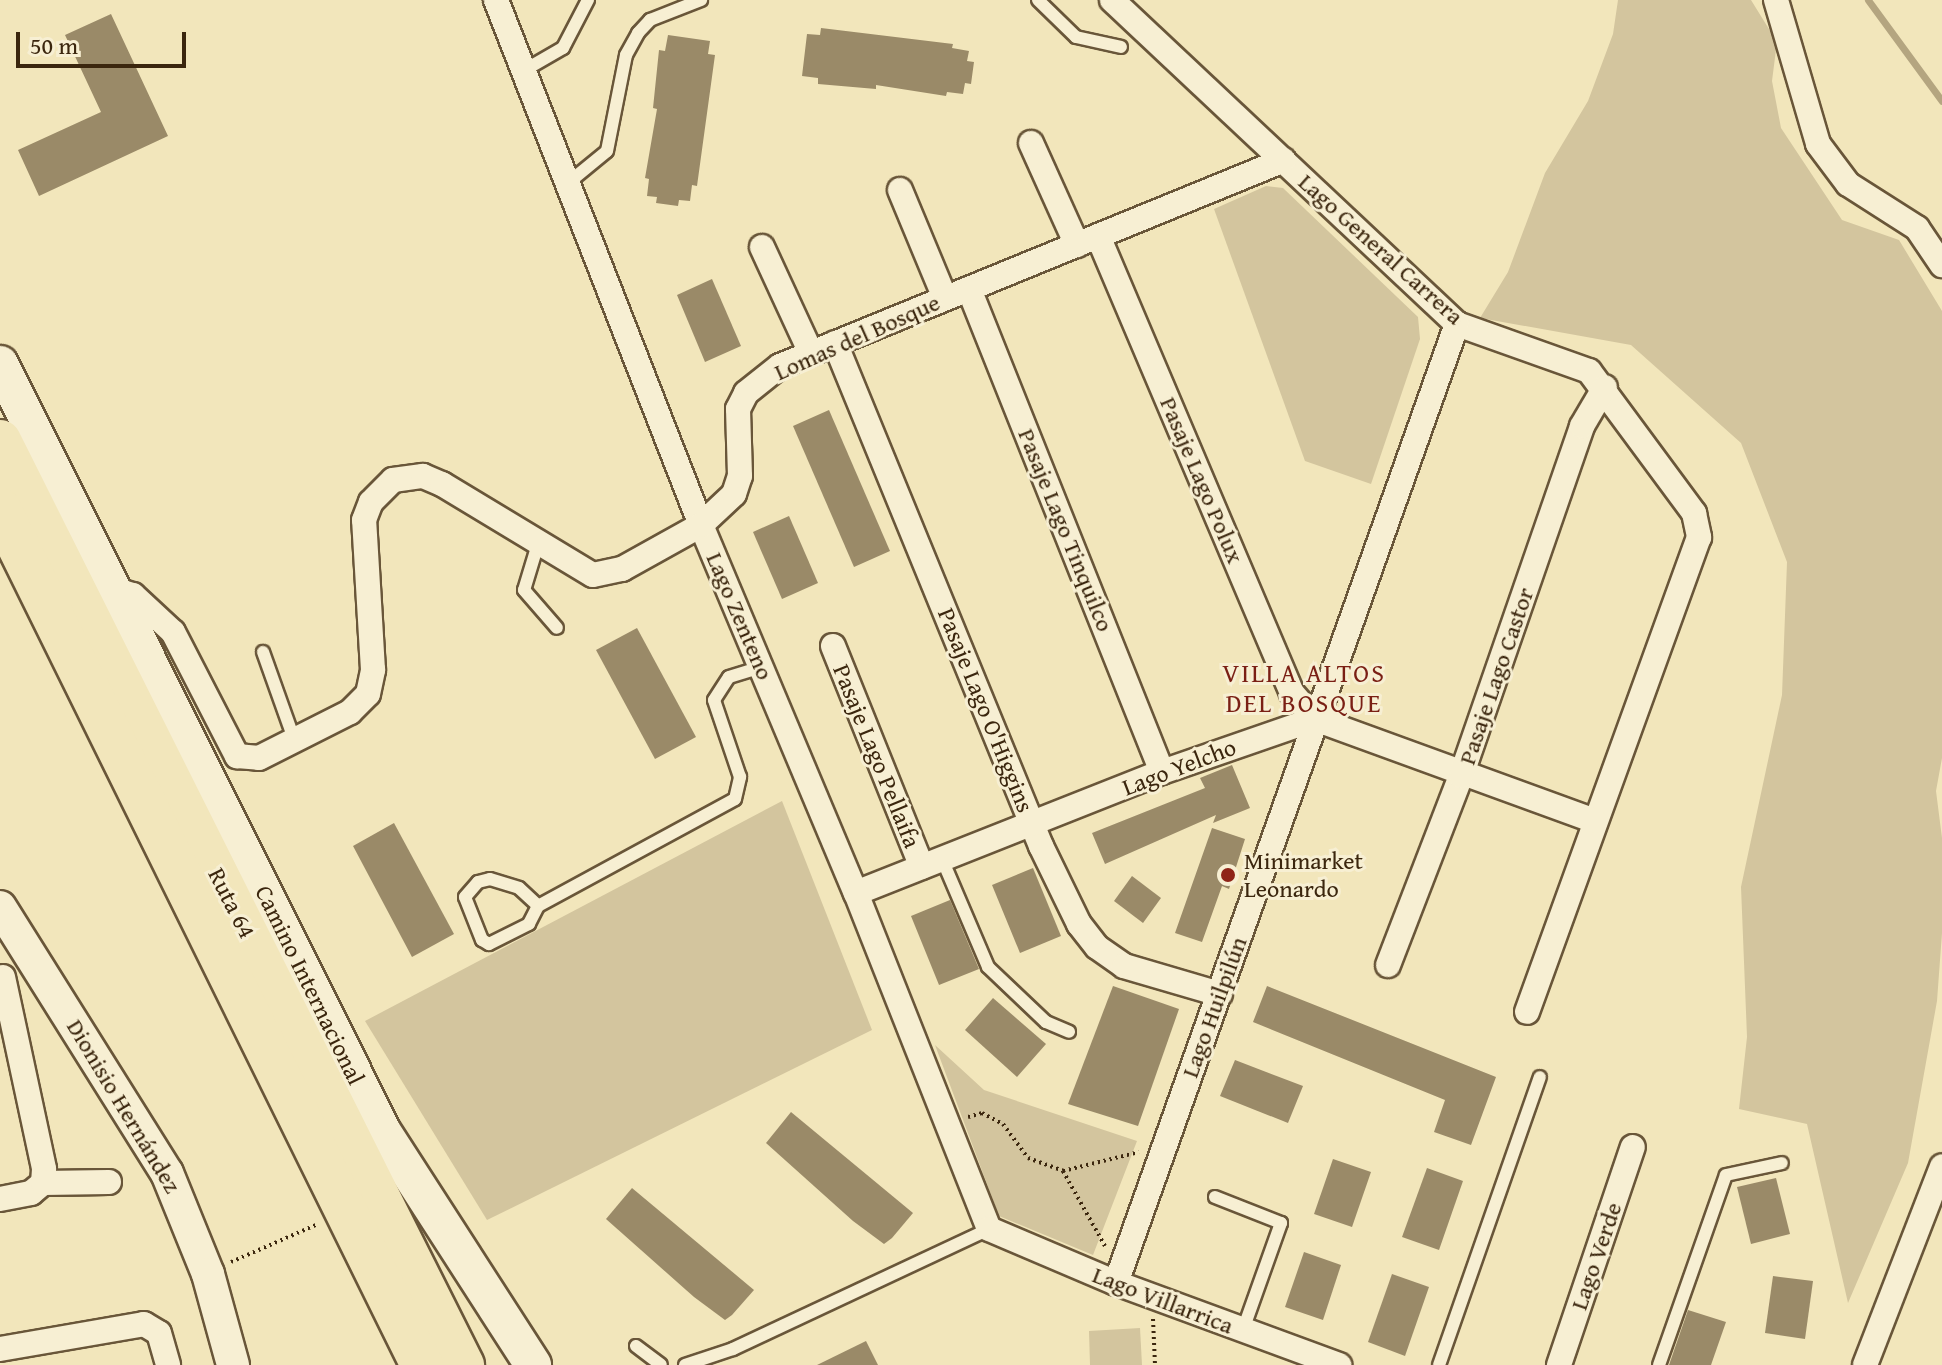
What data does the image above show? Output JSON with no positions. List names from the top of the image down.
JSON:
{
  "streets": {
    "highway": ["Ruta 64"],
    "main road": ["Camino Internacional"],
    "street": [
      "Lago General Carrera",
      "Lomas del Bosque",
      "Pasaje Lago Polux",
      "Pasaje Lago Tinquilco",
      "Lago Zenteno",
      "Pasaje Lago Castor",
      "Pasaje Lago O'Higgins",
      "Pasaje Lago Pellaifa",
      "Lago Yelcho",
      "Lago Huilpilún",
      "Dionisio Hernández",
      "Lago Verde",
      "Lago Villarrica"
    ]
  },
  "crossings": [
    ["Lago General Carrera", "Lomas del Bosque"],
    ["Lago General Carrera", "Pasaje Lago Castor"],
    ["Lago General Carrera", "Lago Huilpilún"],
    ["Lomas del Bosque", "Pasaje Lago Polux"],
    ["Lomas del Bosque", "Pasaje Lago Tinquilco"],
    ["Lomas del Bosque", "Lago Zenteno"],
    ["Lomas del Bosque", "Pasaje Lago O'Higgins"],
    ["Lomas del Bosque", "Camino Internacional"],
    ["Pasaje Lago Polux", "Lago Yelcho"],
    ["Pasaje Lago Polux", "Lago Huilpilún"],
    ["Pasaje Lago Tinquilco", "Lago Yelcho"],
    ["Lago Zenteno", "Lago Yelcho"],
    ["Lago Zenteno", "Lago Villarrica"],
    ["Pasaje Lago O'Higgins", "Lago Yelcho"],
    ["Pasaje Lago O'Higgins", "Lago Huilpilún"],
    ["Pasaje Lago Pellaifa", "Lago Yelcho"],
    ["Lago Yelcho", "Lago Huilpilún"],
    ["Lago Huilpilún", "Lago Villarrica"]
  ],
  "districts": ["VILLA ALTOS DEL BOSQUE"],
  "places": ["Minimarket Leonardo"],
  "scale_bar": "50 m"
}
